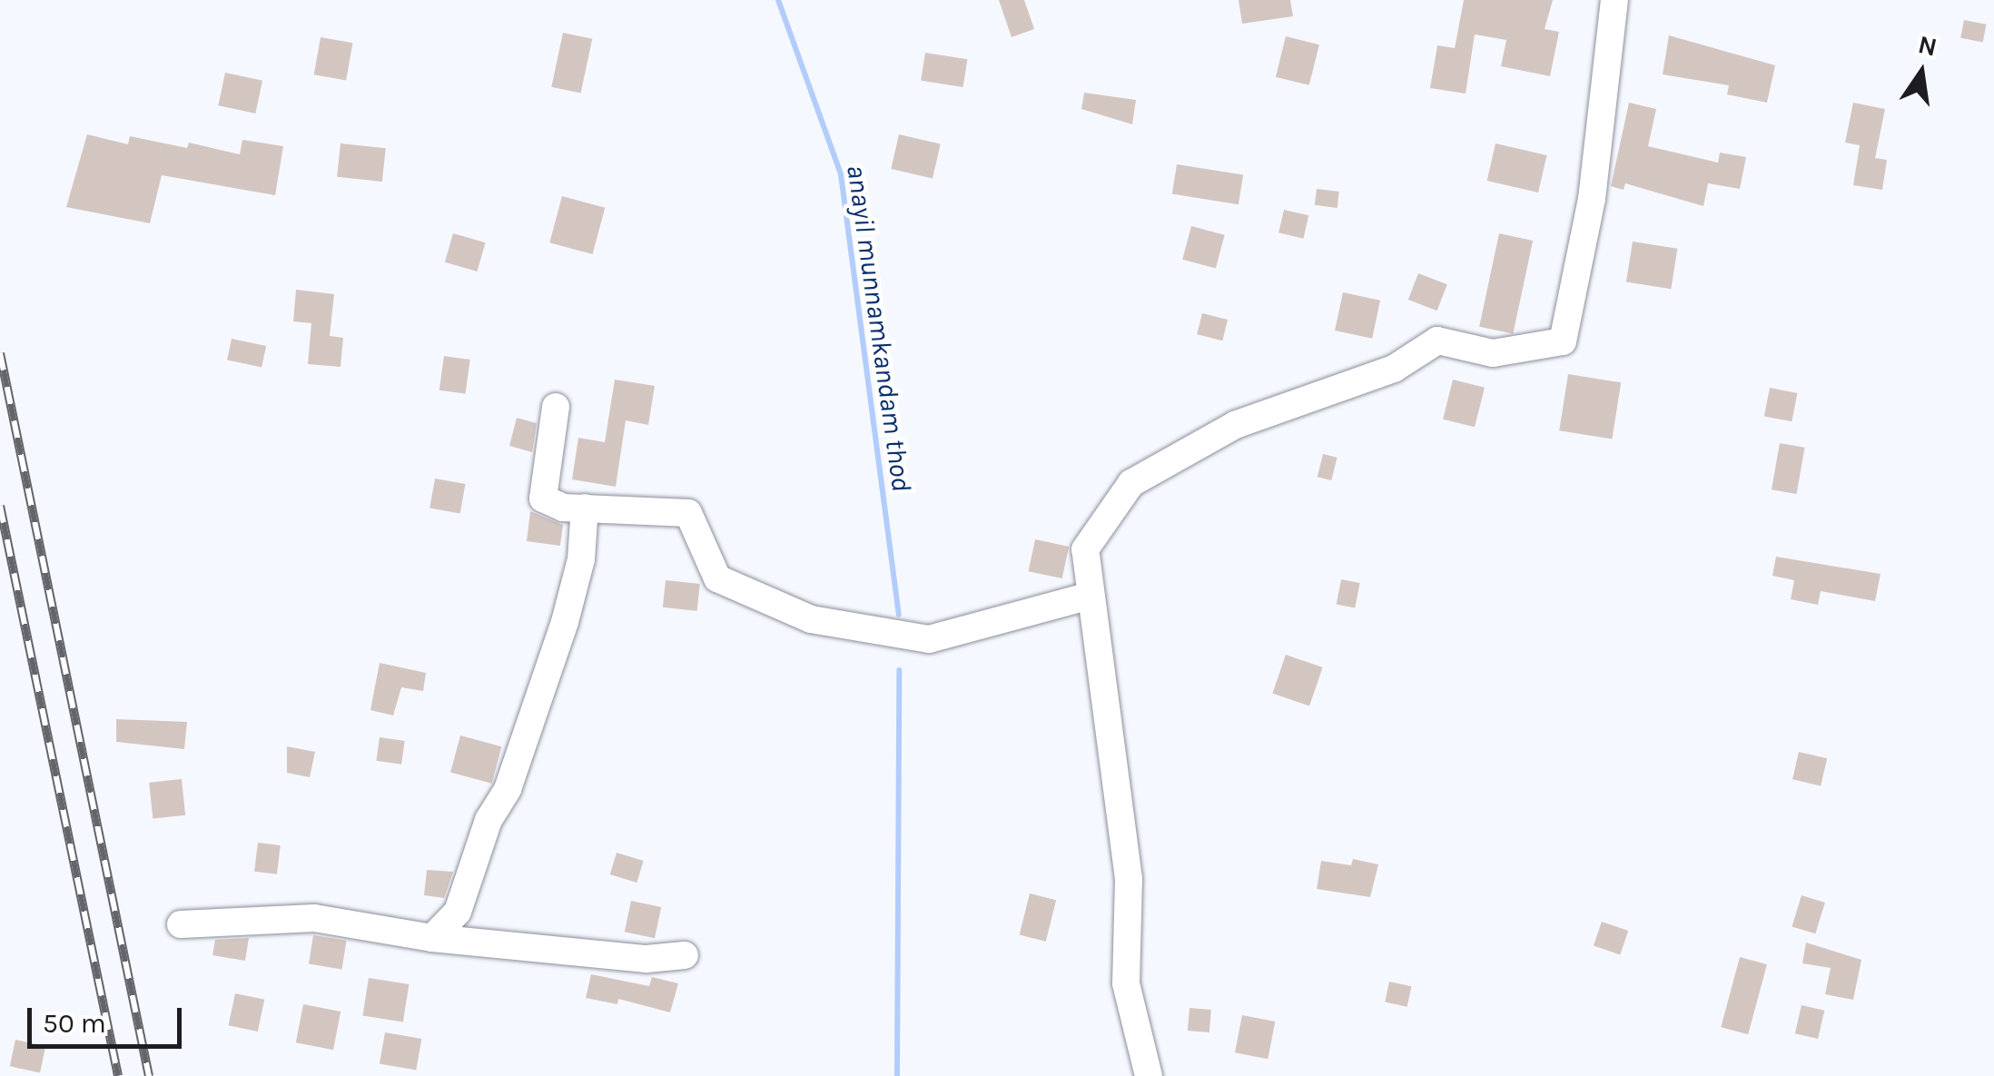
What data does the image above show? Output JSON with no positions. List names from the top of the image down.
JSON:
{
  "water": ["anayil munnamkandam thod"],
  "scale_bar": "50 m",
  "north": "top"
}
